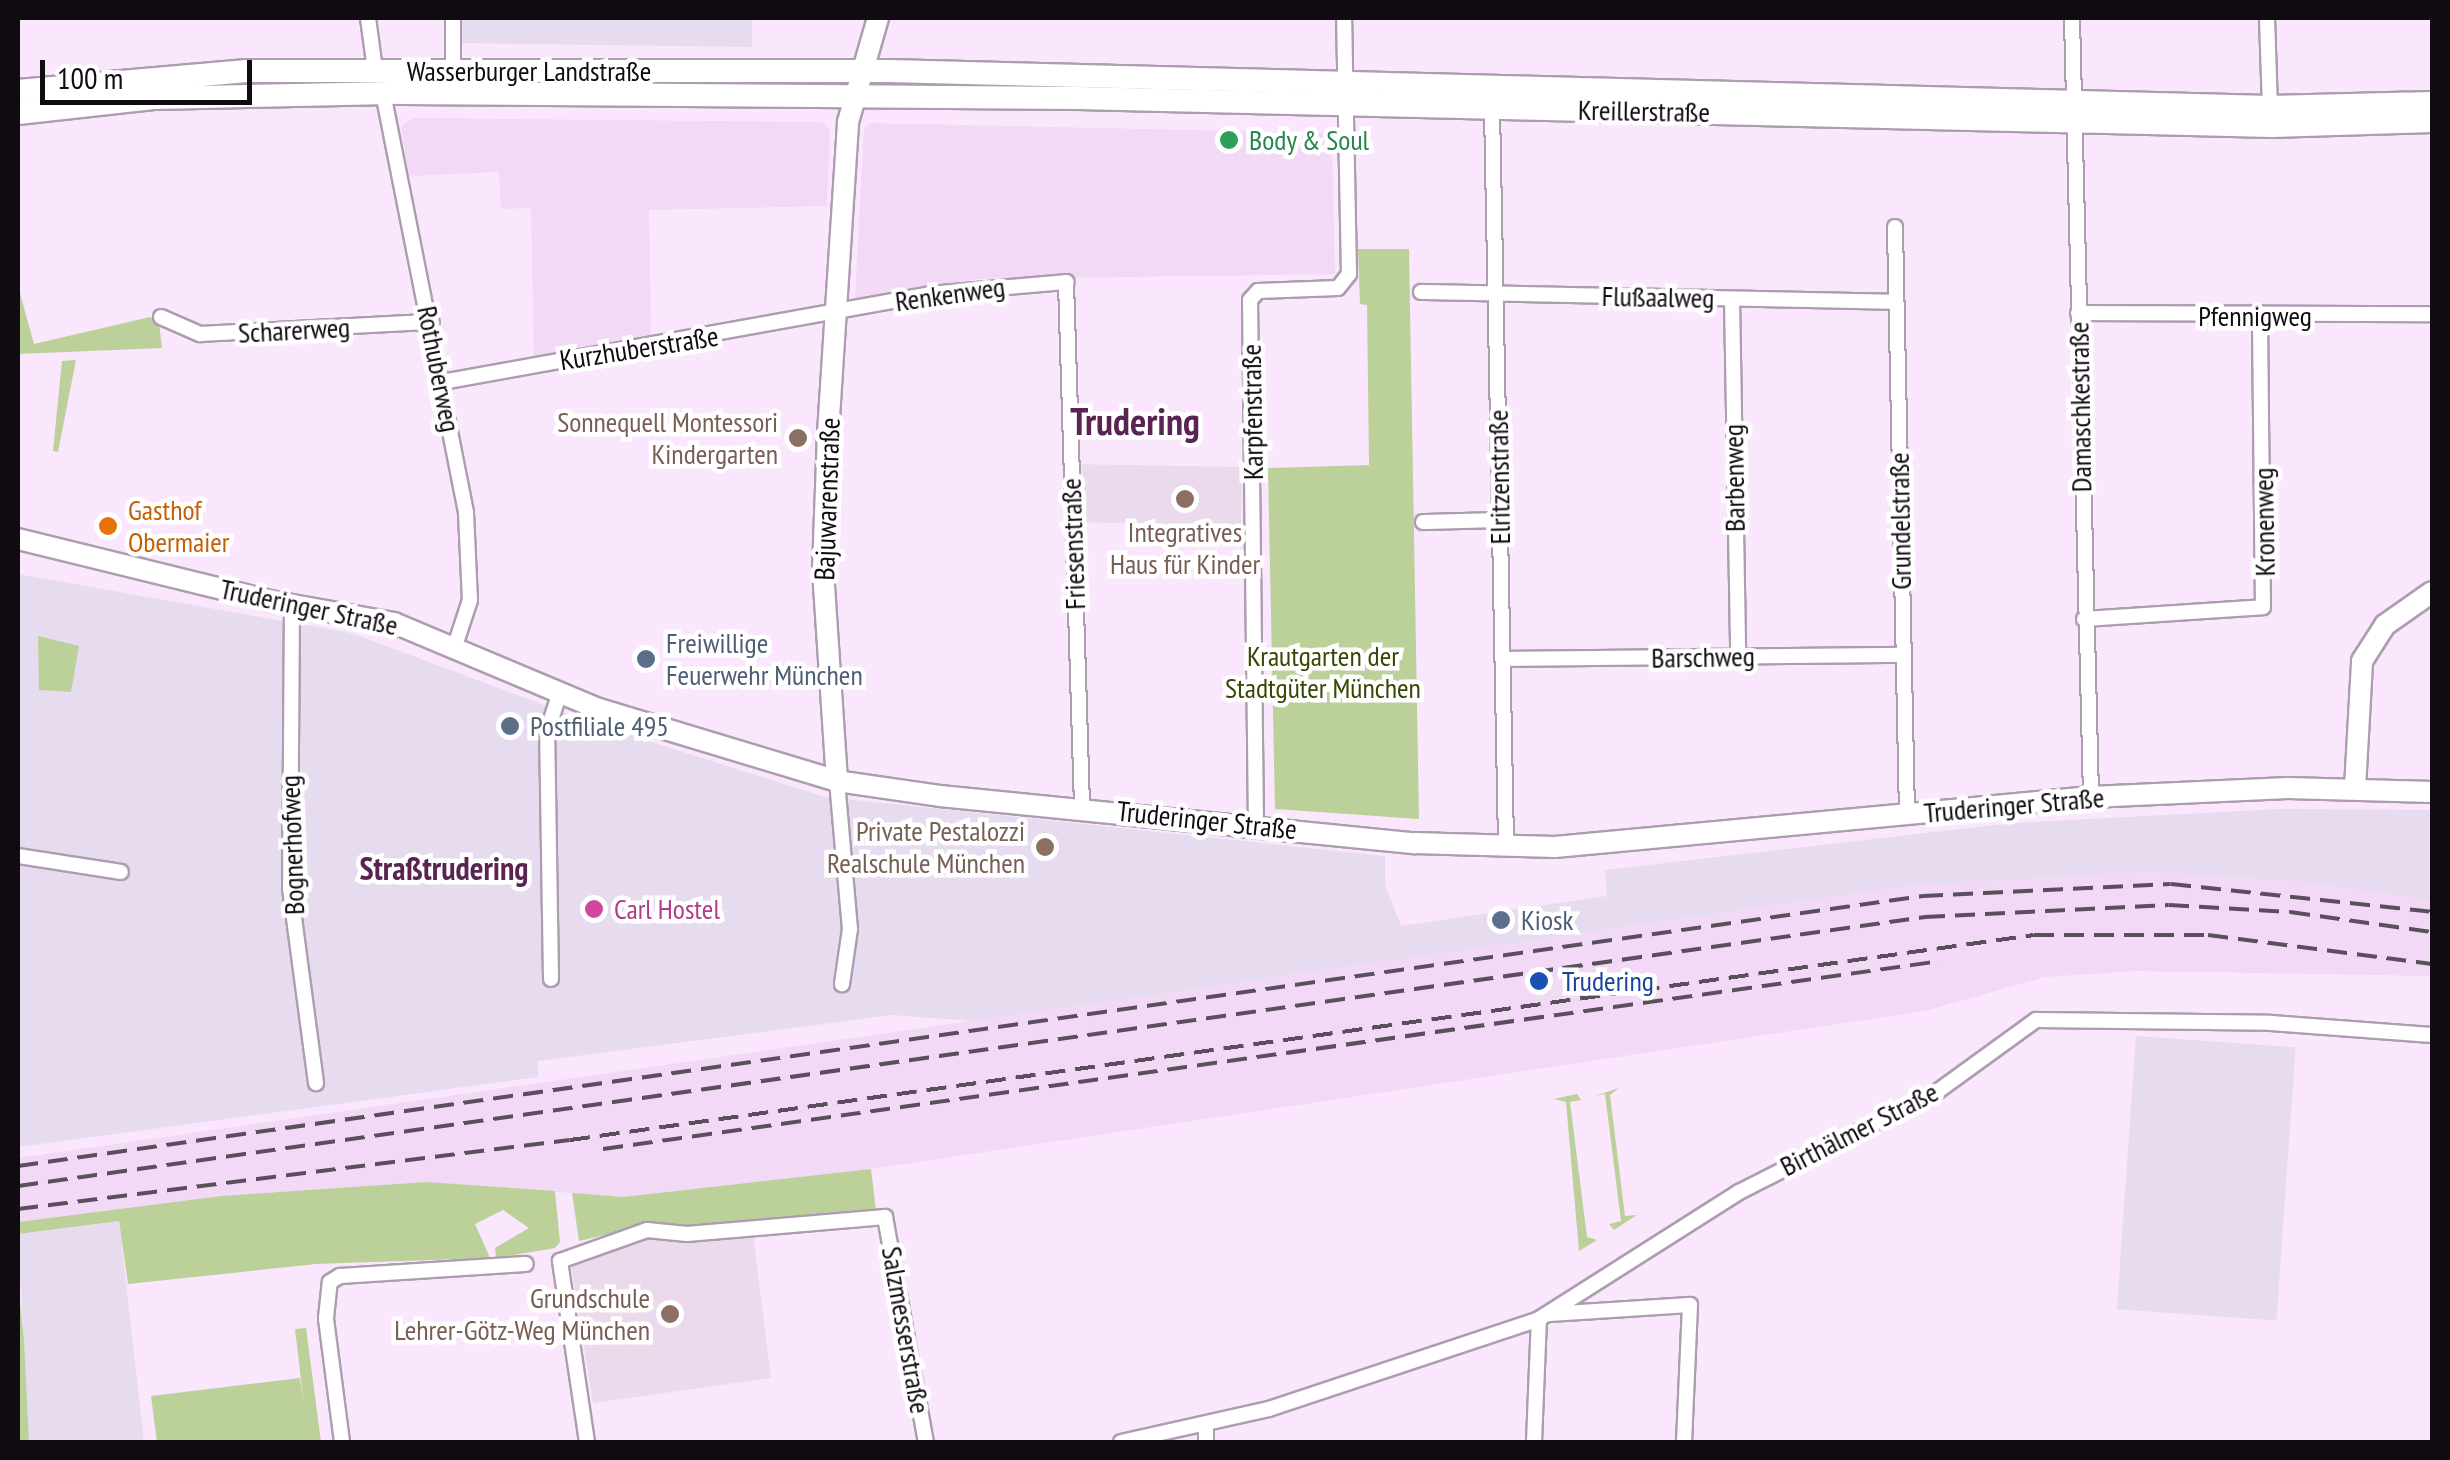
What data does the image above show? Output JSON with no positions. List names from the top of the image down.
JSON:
{
  "streets": {
    "main road": ["Wasserburger Landstraße", "Kreillerstraße"],
    "street": [
      "Renkenweg",
      "Flußaalweg",
      "Pfennigweg",
      "Scharerweg",
      "Kurzhuberstraße",
      "Rothuberweg",
      "Damaschkestraße",
      "Karpfenstraße",
      "Elritzenstraße",
      "Barbenweg",
      "Bajuwarenstraße",
      "Grundelstraße",
      "Kronenweg",
      "Friesenstraße",
      "Truderinger Straße",
      "Barschweg",
      "Bognerhofweg",
      "Birthälmer Straße",
      "Salzmesserstraße"
    ]
  },
  "crossings": [
    ["Wasserburger Landstraße", "Kreillerstraße"],
    ["Wasserburger Landstraße", "Rothuberweg"],
    ["Wasserburger Landstraße", "Bajuwarenstraße"],
    ["Kreillerstraße", "Damaschkestraße"],
    ["Kreillerstraße", "Karpfenstraße"],
    ["Kreillerstraße", "Elritzenstraße"],
    ["Kreillerstraße", "Bajuwarenstraße"],
    ["Renkenweg", "Kurzhuberstraße"],
    ["Renkenweg", "Bajuwarenstraße"],
    ["Renkenweg", "Friesenstraße"],
    ["Flußaalweg", "Elritzenstraße"],
    ["Flußaalweg", "Barbenweg"],
    ["Flußaalweg", "Grundelstraße"],
    ["Pfennigweg", "Damaschkestraße"],
    ["Pfennigweg", "Kronenweg"],
    ["Scharerweg", "Rothuberweg"],
    ["Kurzhuberstraße", "Rothuberweg"],
    ["Kurzhuberstraße", "Bajuwarenstraße"],
    ["Rothuberweg", "Truderinger Straße"],
    ["Damaschkestraße", "Kronenweg"],
    ["Damaschkestraße", "Truderinger Straße"],
    ["Karpfenstraße", "Truderinger Straße"],
    ["Elritzenstraße", "Truderinger Straße"],
    ["Elritzenstraße", "Barschweg"],
    ["Barbenweg", "Barschweg"],
    ["Bajuwarenstraße", "Truderinger Straße"],
    ["Grundelstraße", "Truderinger Straße"],
    ["Grundelstraße", "Barschweg"],
    ["Friesenstraße", "Truderinger Straße"],
    ["Truderinger Straße", "Bognerhofweg"]
  ],
  "districts": ["Trudering", "Straßtrudering"],
  "parks": ["Krautgarten der Stadtgüter München"],
  "places": [
    "Body & Soul",
    "Sonnequell Montessori Kindergarten",
    "Integratives Haus für Kinder",
    "Gasthof Obermaier",
    "Freiwillige Feuerwehr München",
    "Postfiliale 495",
    "Private Pestalozzi Realschule München",
    "Carl Hostel",
    "Kiosk",
    "Trudering",
    "Grundschule Lehrer-Götz-Weg München"
  ],
  "scale_bar": "100 m"
}
